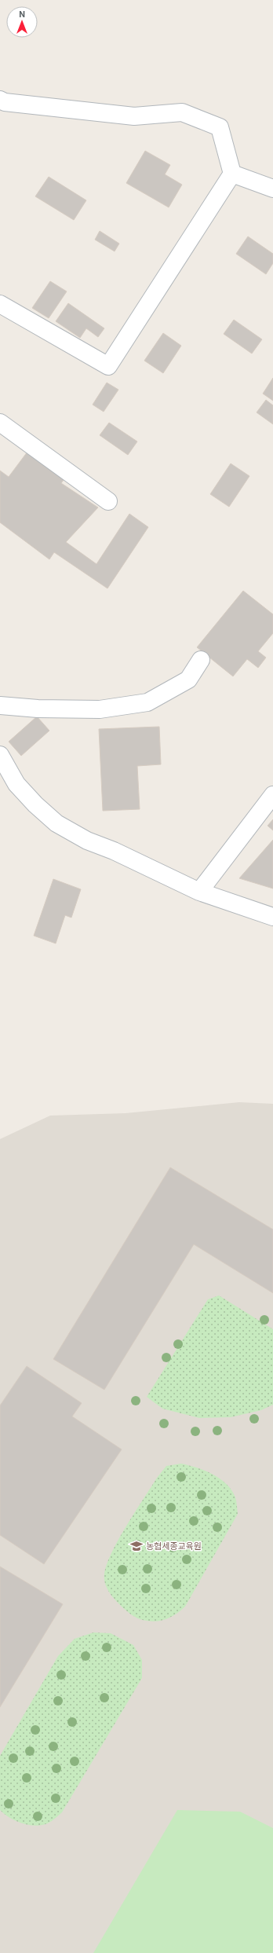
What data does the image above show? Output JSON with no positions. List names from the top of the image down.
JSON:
{
  "places": {
    "school or university": ["농협세종교육원"]
  },
  "north": "top"
}
